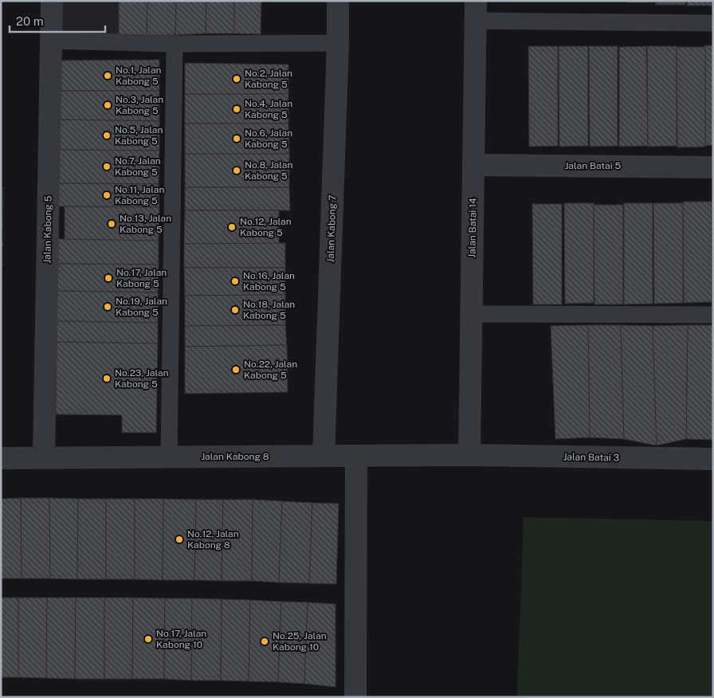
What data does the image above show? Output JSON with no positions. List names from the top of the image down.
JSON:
{
  "streets": {
    "street": [
      "Jalan Batai 5",
      "Jalan Batai 14",
      "Jalan Kabong 7",
      "Jalan Kabong 5",
      "Jalan Kabong 8",
      "Jalan Batai 3"
    ]
  },
  "crossings": [
    ["Jalan Batai 5", "Jalan Batai 14"],
    ["Jalan Batai 14", "Jalan Kabong 8"],
    ["Jalan Batai 14", "Jalan Batai 3"],
    ["Jalan Kabong 7", "Jalan Kabong 8"],
    ["Jalan Kabong 5", "Jalan Kabong 8"],
    ["Jalan Kabong 8", "Jalan Batai 3"]
  ],
  "places": [
    "No.1, Jalan Kabong 5",
    "No.2, Jalan Kabong 5",
    "No.3, Jalan Kabong 5",
    "No.4, Jalan Kabong 5",
    "No.5, Jalan Kabong 5",
    "No.6, Jalan Kabong 5",
    "No.7, Jalan Kabong 5",
    "No.8, Jalan Kabong 5",
    "No.11, Jalan Kabong 5",
    "No.13, Jalan Kabong 5",
    "No.12, Jalan Kabong 5",
    "No.17, Jalan Kabong 5",
    "No.16, Jalan Kabong 5",
    "No.19, Jalan Kabong 5",
    "No.18, Jalan Kabong 5",
    "No.22, Jalan Kabong 5",
    "No.23, Jalan Kabong 5",
    "No.12, Jalan Kabong 8",
    "No.17, Jalan Kabong 10",
    "No.25, Jalan Kabong 10"
  ],
  "scale_bar": "20 m"
}
